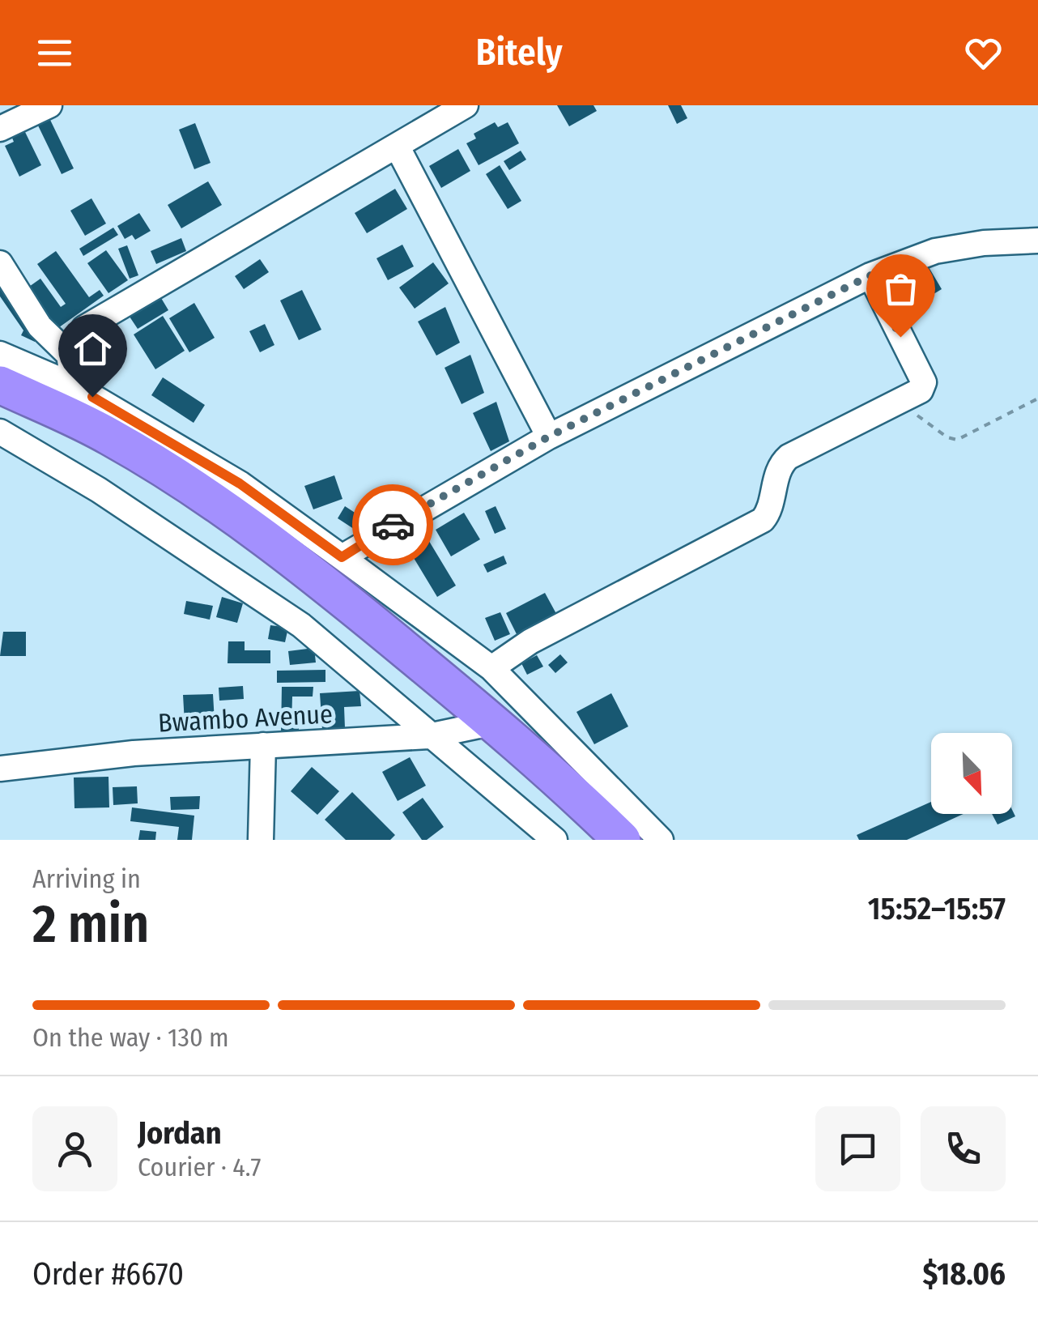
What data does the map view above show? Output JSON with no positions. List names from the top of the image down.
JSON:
{
  "streets": {
    "street": ["Bwambo Avenue"]
  },
  "north": "bottom right",
  "page": {
    "header": "Bitely",
    "heading": ["2 min", "Arriving in", "15:52–15:57"],
    "panel": [
      "Jordan",
      "Courier · 4.7",
      "Order #6670",
      "$18.06"
    ],
    "bar": "On the way · 130 m"
  }
}
